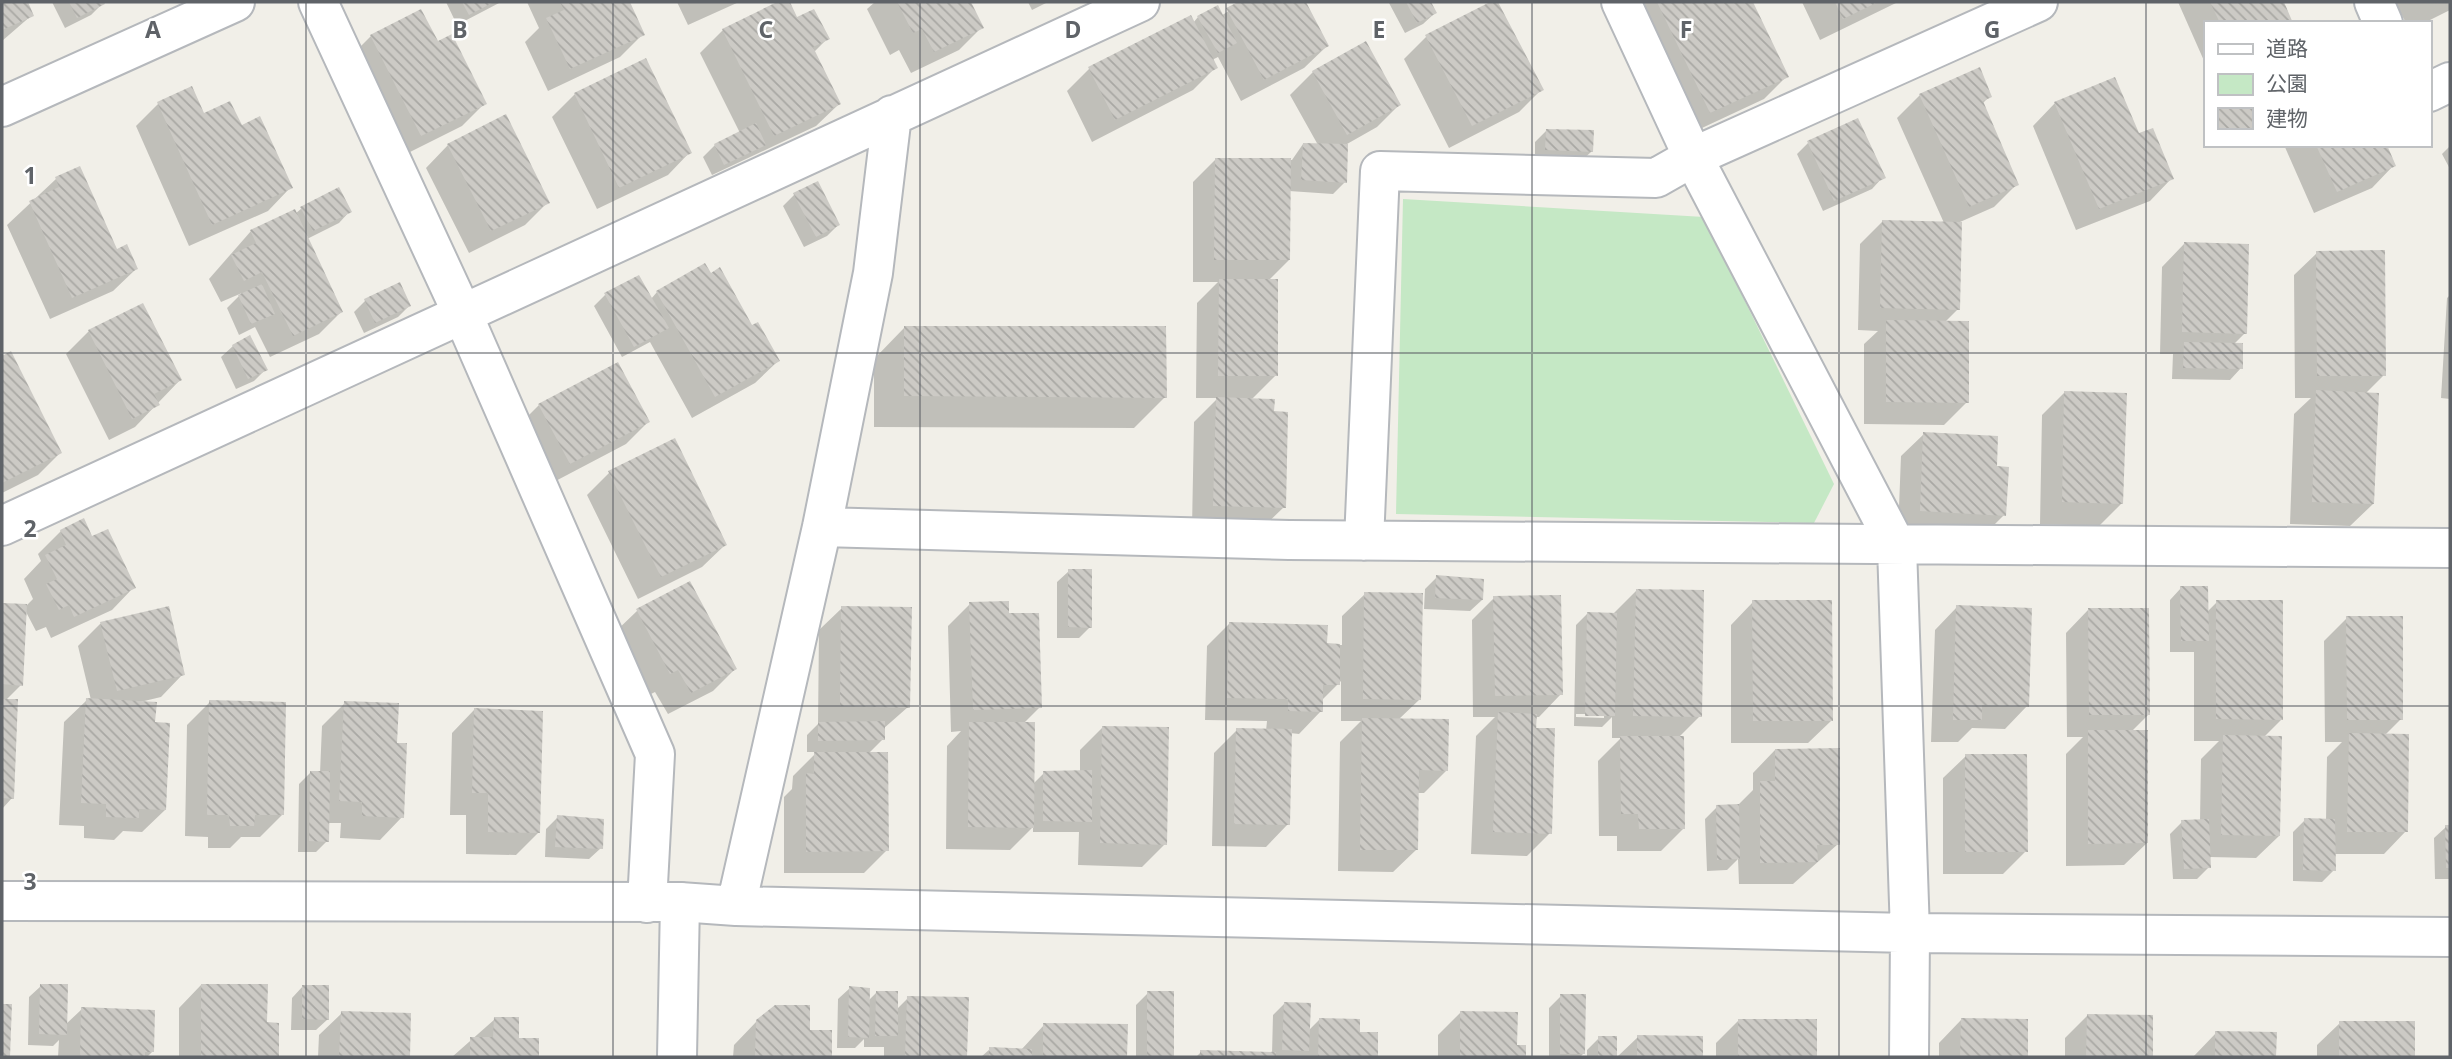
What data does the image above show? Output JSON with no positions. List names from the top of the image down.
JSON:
{
  "legend": ["道路", "公園", "建物"],
  "grid": {
    "columns": [
      "A",
      "B",
      "C",
      "D",
      "E",
      "F",
      "G"
    ],
    "rows": ["1", "2", "3"]
  }
}
